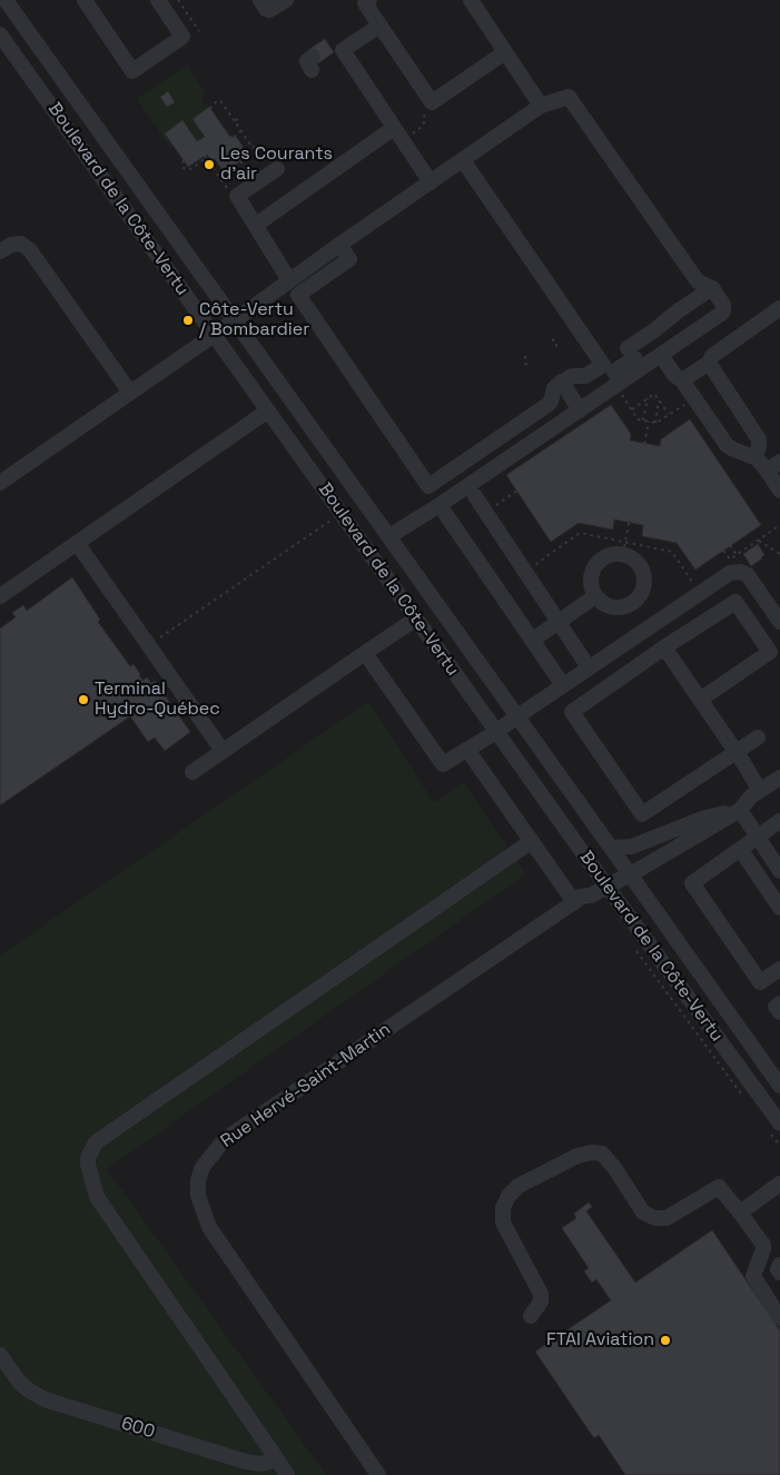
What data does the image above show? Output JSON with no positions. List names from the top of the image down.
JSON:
{
  "streets": {
    "street": ["Boulevard de la Côte-Vertu", "Rue Hervé-Saint-Martin", "600"]
  },
  "crossings": [
    ["Boulevard de la Côte-Vertu", "Rue Hervé-Saint-Martin"]
  ],
  "places": [
    "Les Courants d'air",
    "Côte-Vertu / Bombardier",
    "Terminal Hydro-Québec",
    "FTAI Aviation"
  ]
}
